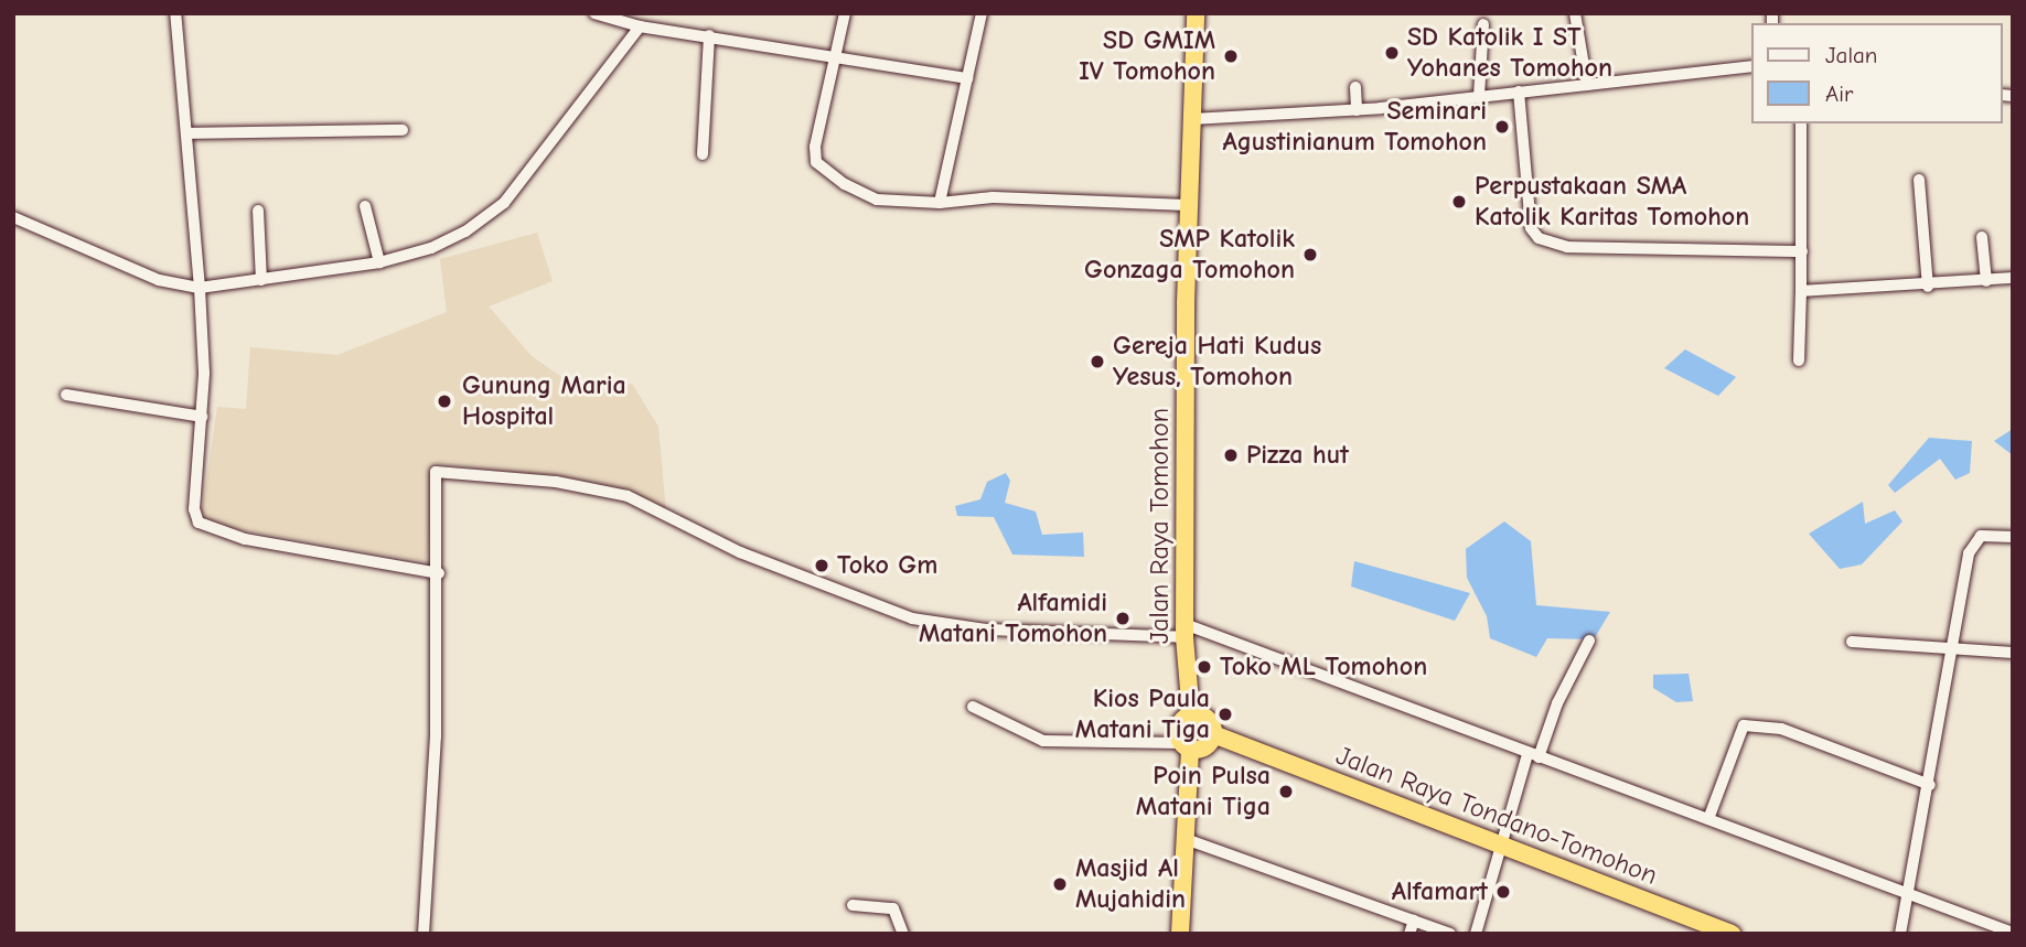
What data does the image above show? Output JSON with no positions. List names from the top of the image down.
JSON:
{
  "streets": {
    "highway": ["Jalan Raya Tomohon", "Jalan Raya Tondano-Tomohon"]
  },
  "crossings": [
    ["Jalan Raya Tomohon", "Jalan Raya Tondano-Tomohon"]
  ],
  "places": [
    "SD Katolik I ST Yohanes Tomohon",
    "SD GMIM IV Tomohon",
    "Seminari Agustinianum Tomohon",
    "Perpustakaan SMA Katolik Karitas Tomohon",
    "SMP Katolik Gonzaga Tomohon",
    "Gereja Hati Kudus Yesus, Tomohon",
    "Gunung Maria Hospital",
    "Pizza hut",
    "Toko Gm",
    "Alfamidi Matani Tomohon",
    "Toko ML Tomohon",
    "Kios Paula Matani Tiga",
    "Poin Pulsa Matani Tiga",
    "Masjid Al Mujahidin",
    "Alfamart"
  ],
  "legend": ["Jalan", "Air"]
}
